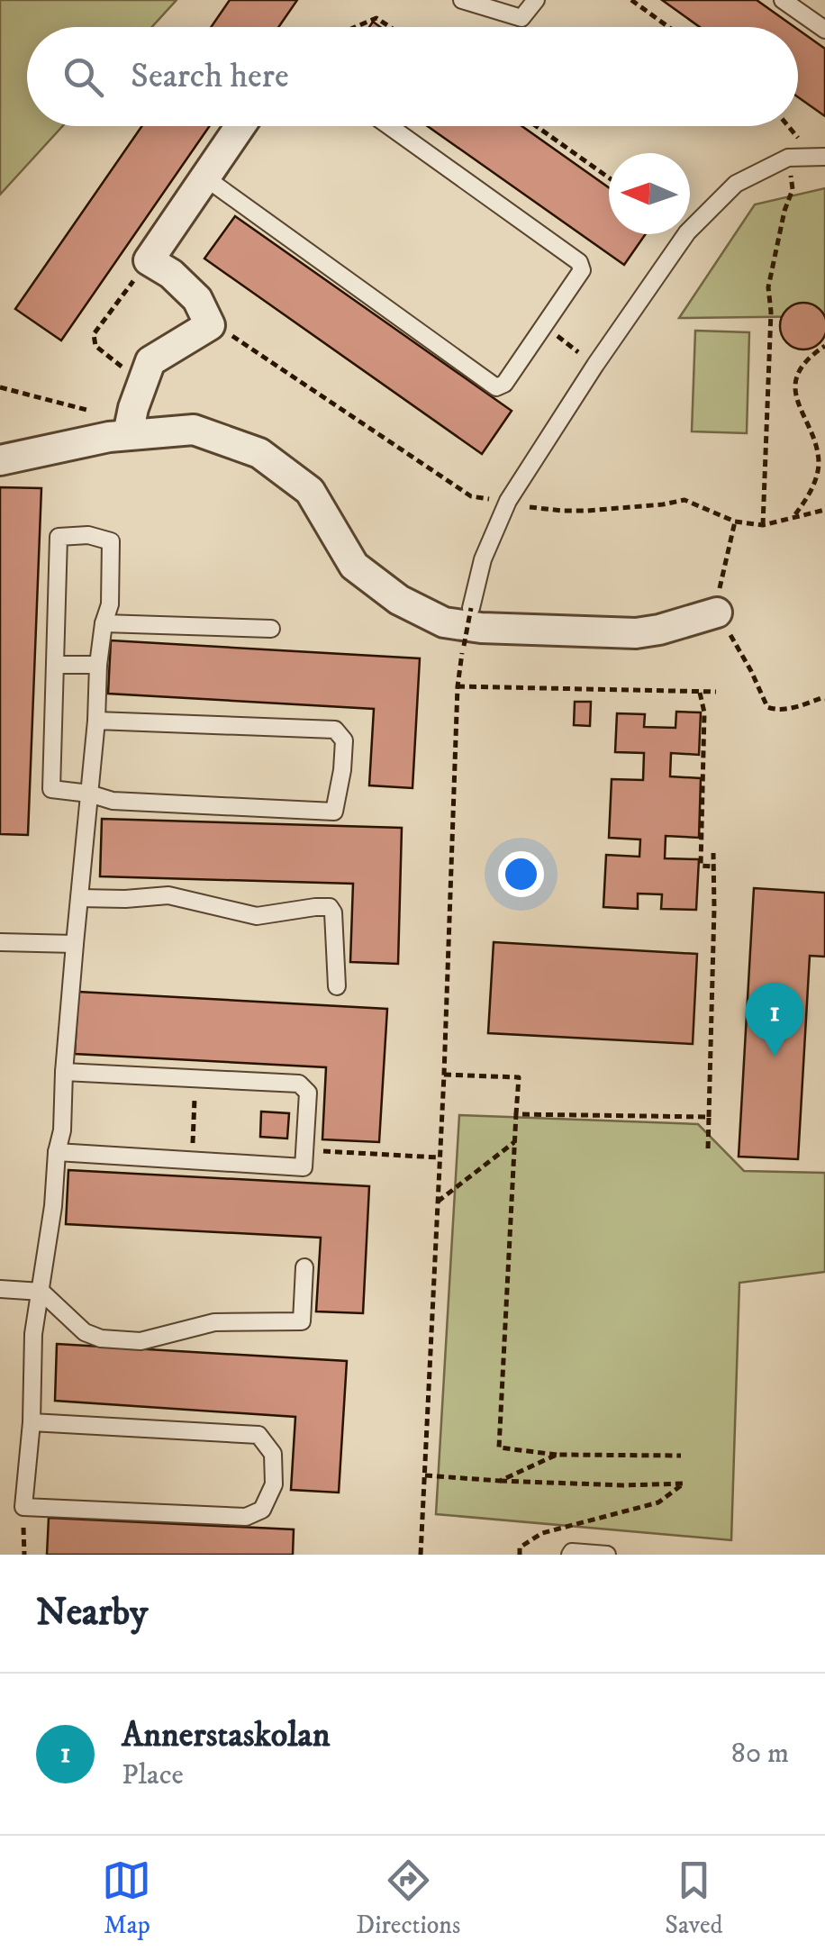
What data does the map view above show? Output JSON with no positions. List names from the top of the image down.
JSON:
{
  "north": "left",
  "page": {
    "search": "Search here",
    "pins": "1",
    "heading": "Nearby",
    "list": [
      {
        "mark": "1",
        "name": "Annerstaskolan",
        "note": "Place",
        "value": "80 m"
      }
    ],
    "nav": ["Map", "Directions", "Saved"]
  }
}
